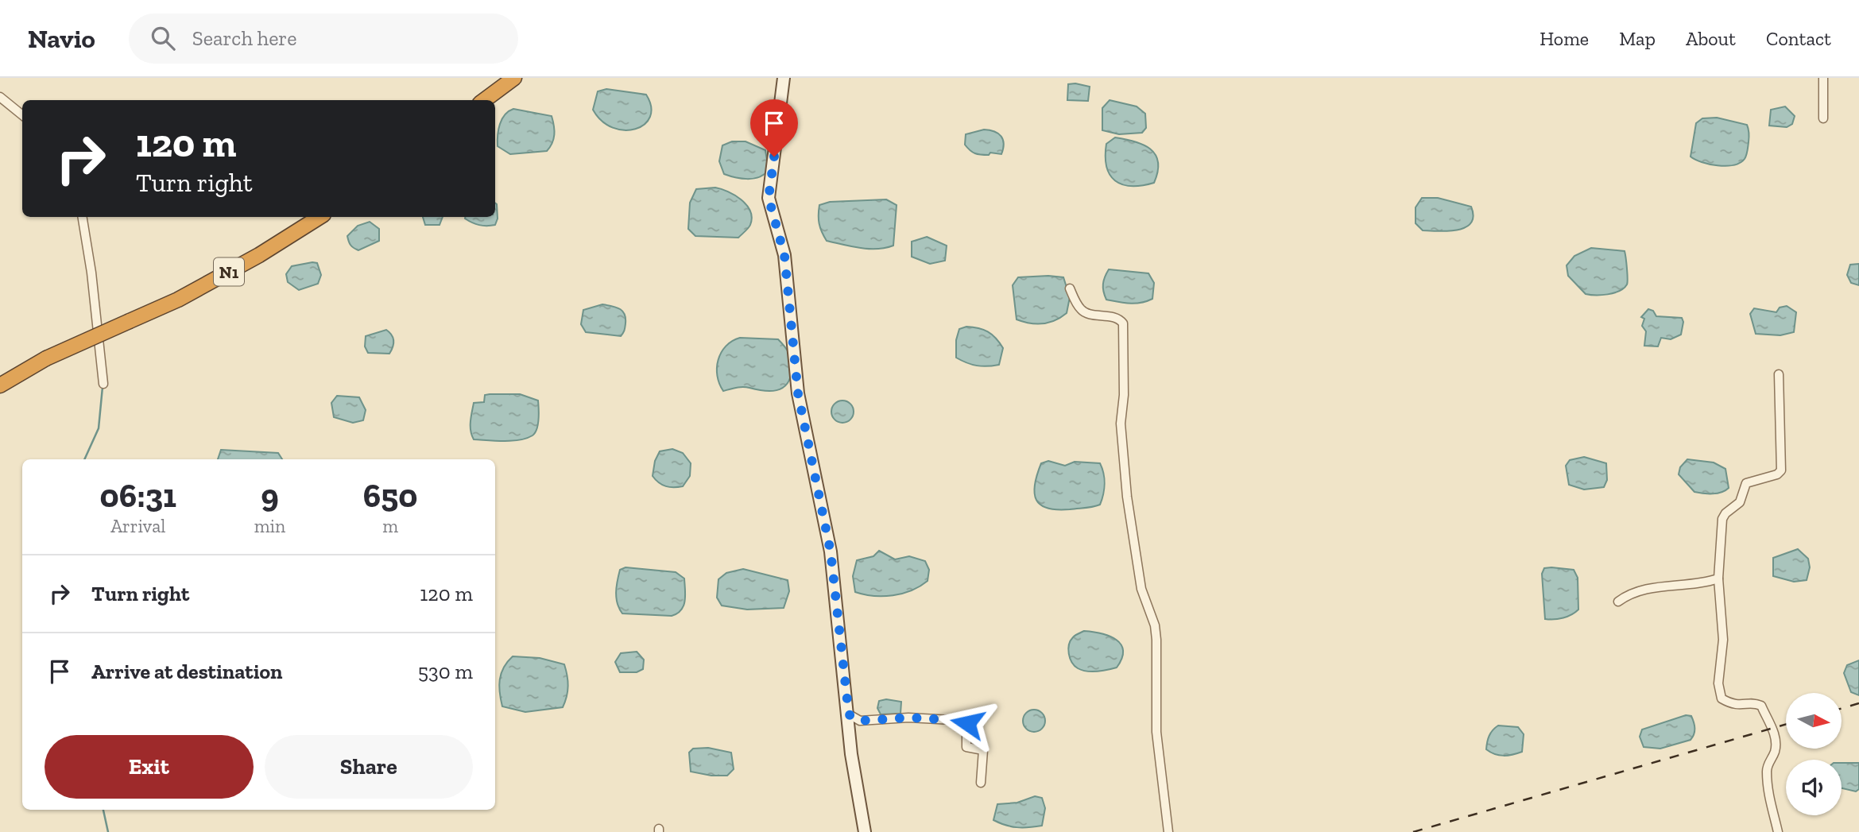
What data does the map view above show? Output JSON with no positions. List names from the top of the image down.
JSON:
{
  "streets": {
    "highway": ["N1"]
  },
  "north": "right",
  "page": {
    "header": "Navio",
    "search": "Search here",
    "nav": [
      "Home",
      "Map",
      "About",
      "Contact"
    ],
    "turn": ["120 m", "Turn right"],
    "eta": [
      "06:31",
      "Arrival",
      "9",
      "min",
      "650",
      "m"
    ],
    "list": [
      {
        "name": "Turn right",
        "value": "120 m"
      },
      {
        "name": "Arrive at destination",
        "value": "530 m"
      }
    ],
    "buttons": ["Exit", "Share"]
  }
}
